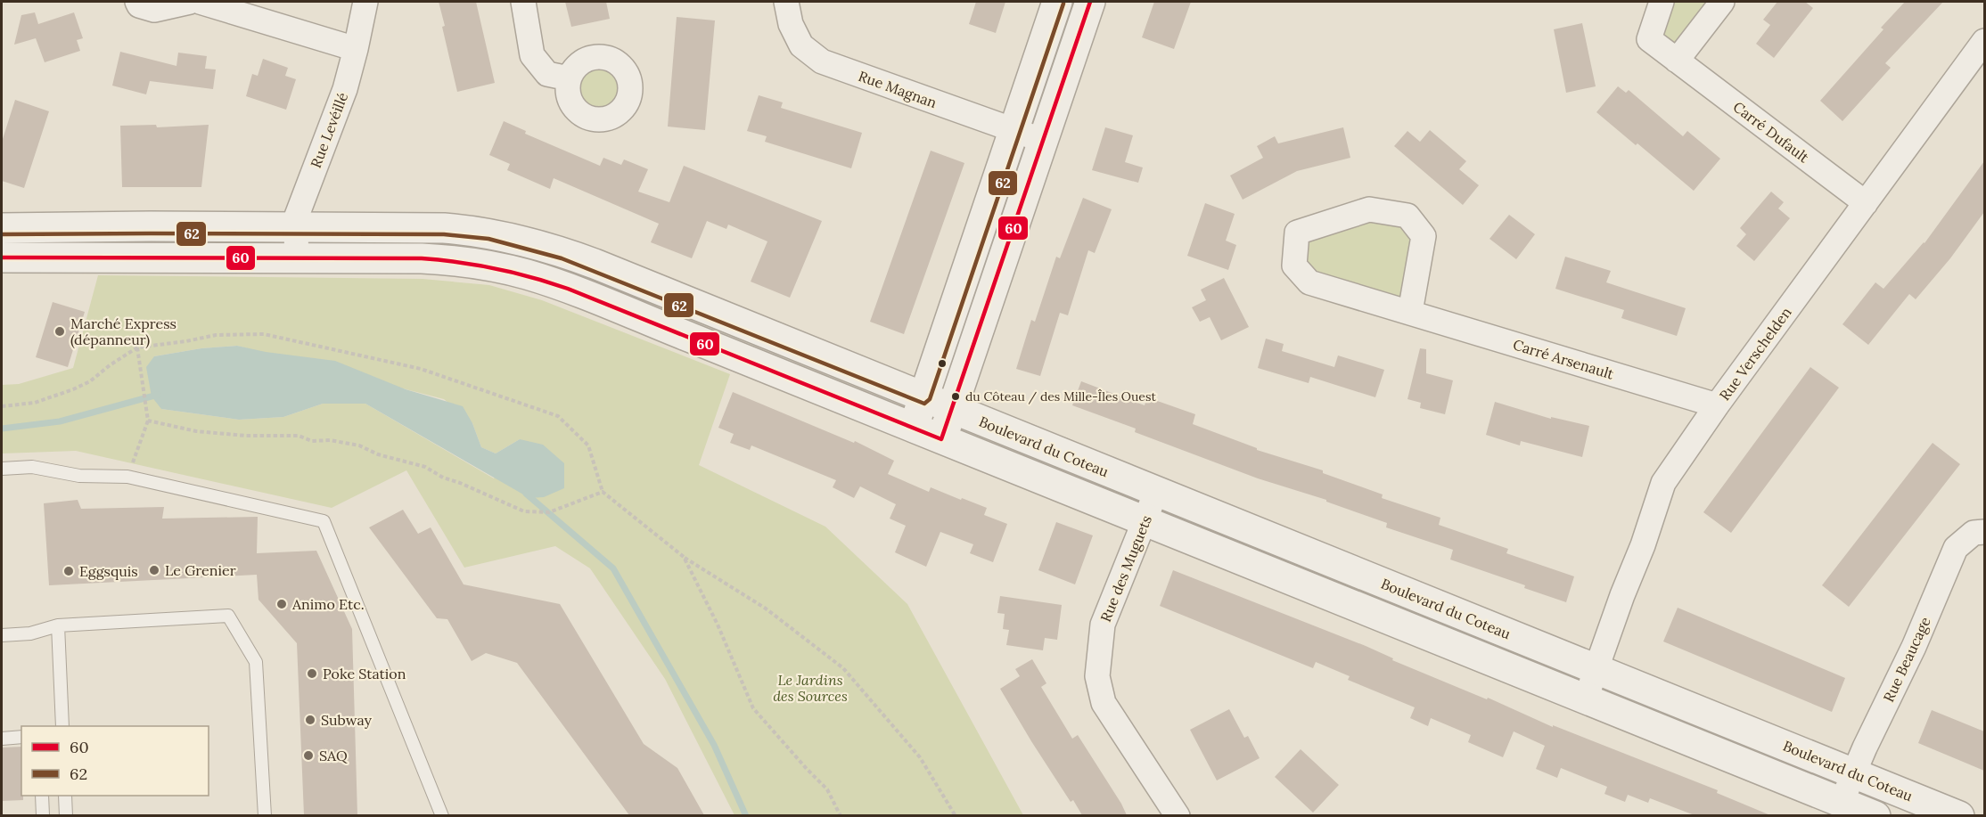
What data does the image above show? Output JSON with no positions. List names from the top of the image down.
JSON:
{
  "streets": {
    "street": [
      "Rue Magnan",
      "Rue Levéillé",
      "Carré Dufault",
      "Rue Verschelden",
      "Carré Arsenault",
      "Boulevard du Coteau",
      "Rue des Muguets",
      "Rue Beaucage"
    ]
  },
  "crossings": [
    ["Rue Levéillé", "Boulevard du Coteau"],
    ["Carré Dufault", "Rue Verschelden"],
    ["Rue Verschelden", "Carré Arsenault"],
    ["Rue Verschelden", "Boulevard du Coteau"],
    ["Boulevard du Coteau", "Rue des Muguets"],
    ["Boulevard du Coteau", "Rue Beaucage"]
  ],
  "parks": ["Le Jardins des Sources"],
  "places": [
    "Marché Express (dépanneur)",
    "du Côteau / des Mille-Îles Ouest",
    "Le Grenier",
    "Eggsquis",
    "Animo Etc.",
    "Poke Station",
    "Subway",
    "SAQ"
  ],
  "lines": ["transit line 60", "transit line 62"],
  "legend": ["60", "62"]
}
